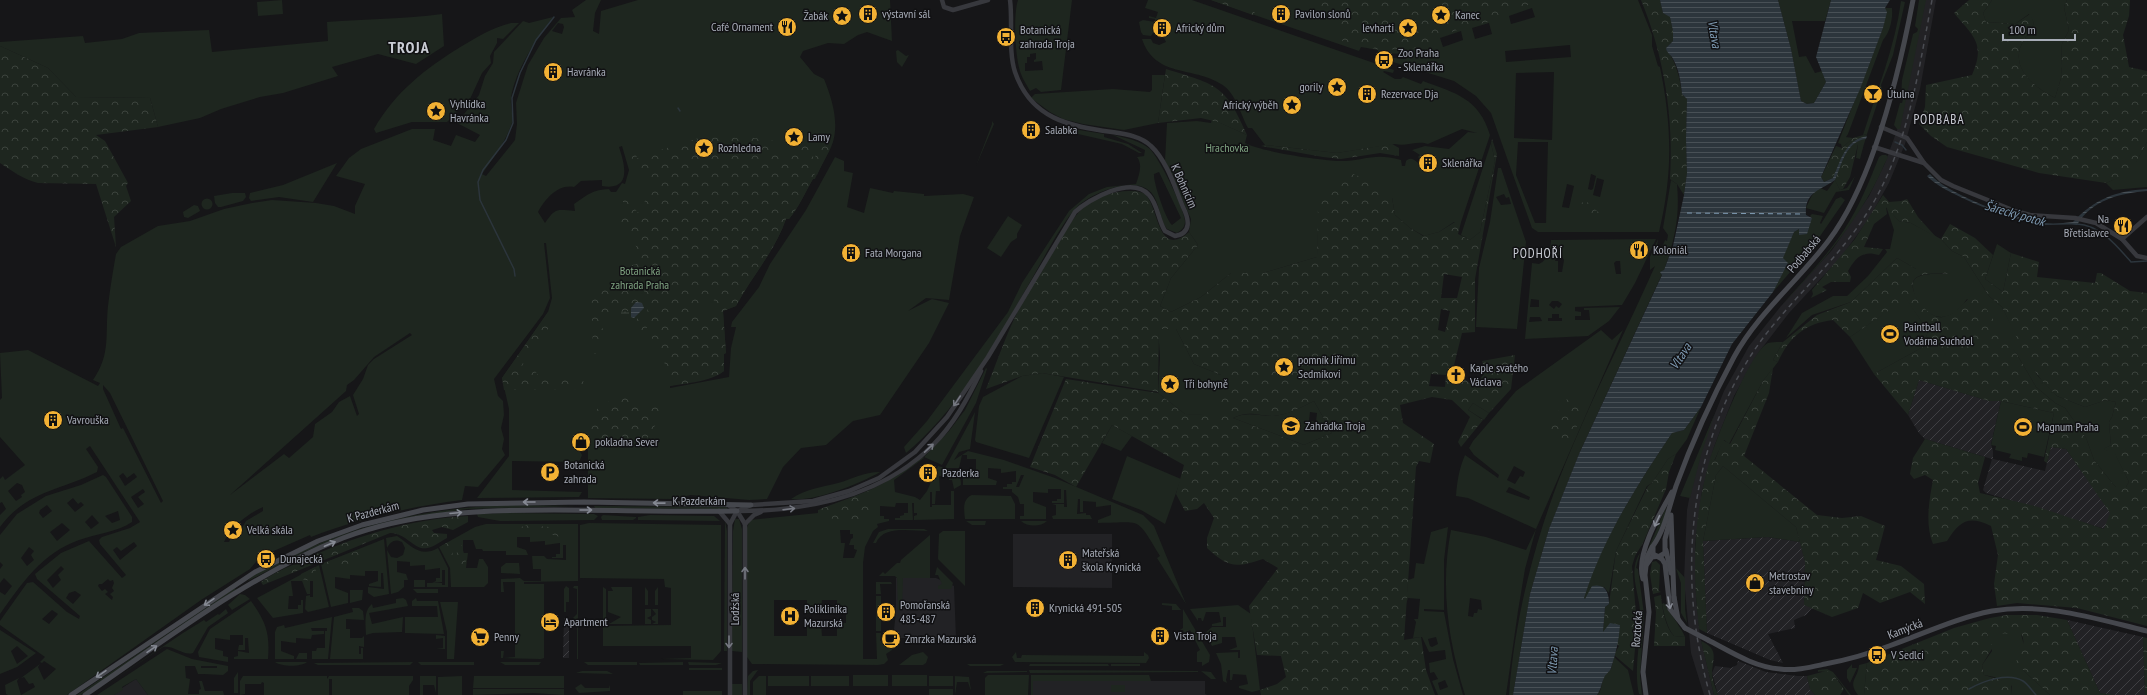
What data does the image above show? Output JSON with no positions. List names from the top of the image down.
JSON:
{
  "streets": {
    "main road": [
      "Podbabská",
      "K Pazderkám",
      "Roztocká",
      "Kamýcká"
    ],
    "street": ["K Bohnicím", "Lodžská"]
  },
  "crossings": [
    ["K Bohnicím", "K Pazderkám"],
    ["Podbabská", "Roztocká"],
    ["Podbabská", "Kamýcká"],
    ["K Pazderkám", "Lodžská"],
    ["Roztocká", "Kamýcká"]
  ],
  "districts": ["TROJA", "PODBABA", "PODHOŘÍ"],
  "water": ["Vltava", "Šárecký potok"],
  "parks": ["Hrachovka", "Botanická zahrada Praha"],
  "places": {
    "building": [
      "výstavní sál",
      "Pavilon slonů",
      "Africký dům",
      "Havránka",
      "Rezervace Dja",
      "Salabka",
      "Sklenářka",
      "Fata Morgana",
      "Vavrouška",
      "Pazderka",
      "Mateřská škola Krynická",
      "Krynická 491-505",
      "Pomořanská 485-487",
      "Vista Troja"
    ],
    "place": [
      "Kanec",
      "Žabák",
      "levharti",
      "gorily",
      "Africký výběh",
      "Vyhlídka Havránka",
      "Lamy",
      "Rozhledna",
      "pomník Jiřímu Sedmíkovi",
      "Tři bohyně",
      "Velká skála"
    ],
    "restaurant": ["Café Ornament", "Na Břetislavce", "Koloniál"],
    "bus stop": [
      "Botanická zahrada Troja",
      "Zoo Praha - Sklenářka",
      "Dunajecká",
      "V Sedlci"
    ],
    "bar": ["Útulna"],
    "sports": ["Paintball Vodárna Suchdol", "Magnum Praha"],
    "church": ["Kaple svatého Václava"],
    "school or university": ["Zahrádka Troja"],
    "shop": ["pokladna Sever", "Metrostav stavebniny"],
    "parking": ["Botanická zahrada"],
    "hospital": ["Poliklinika Mazurská"],
    "hotel": ["Apartment"],
    "supermarket": ["Penny"],
    "cafe": ["Zmrzka Mazurská"]
  },
  "scale_bar": "100 m"
}
